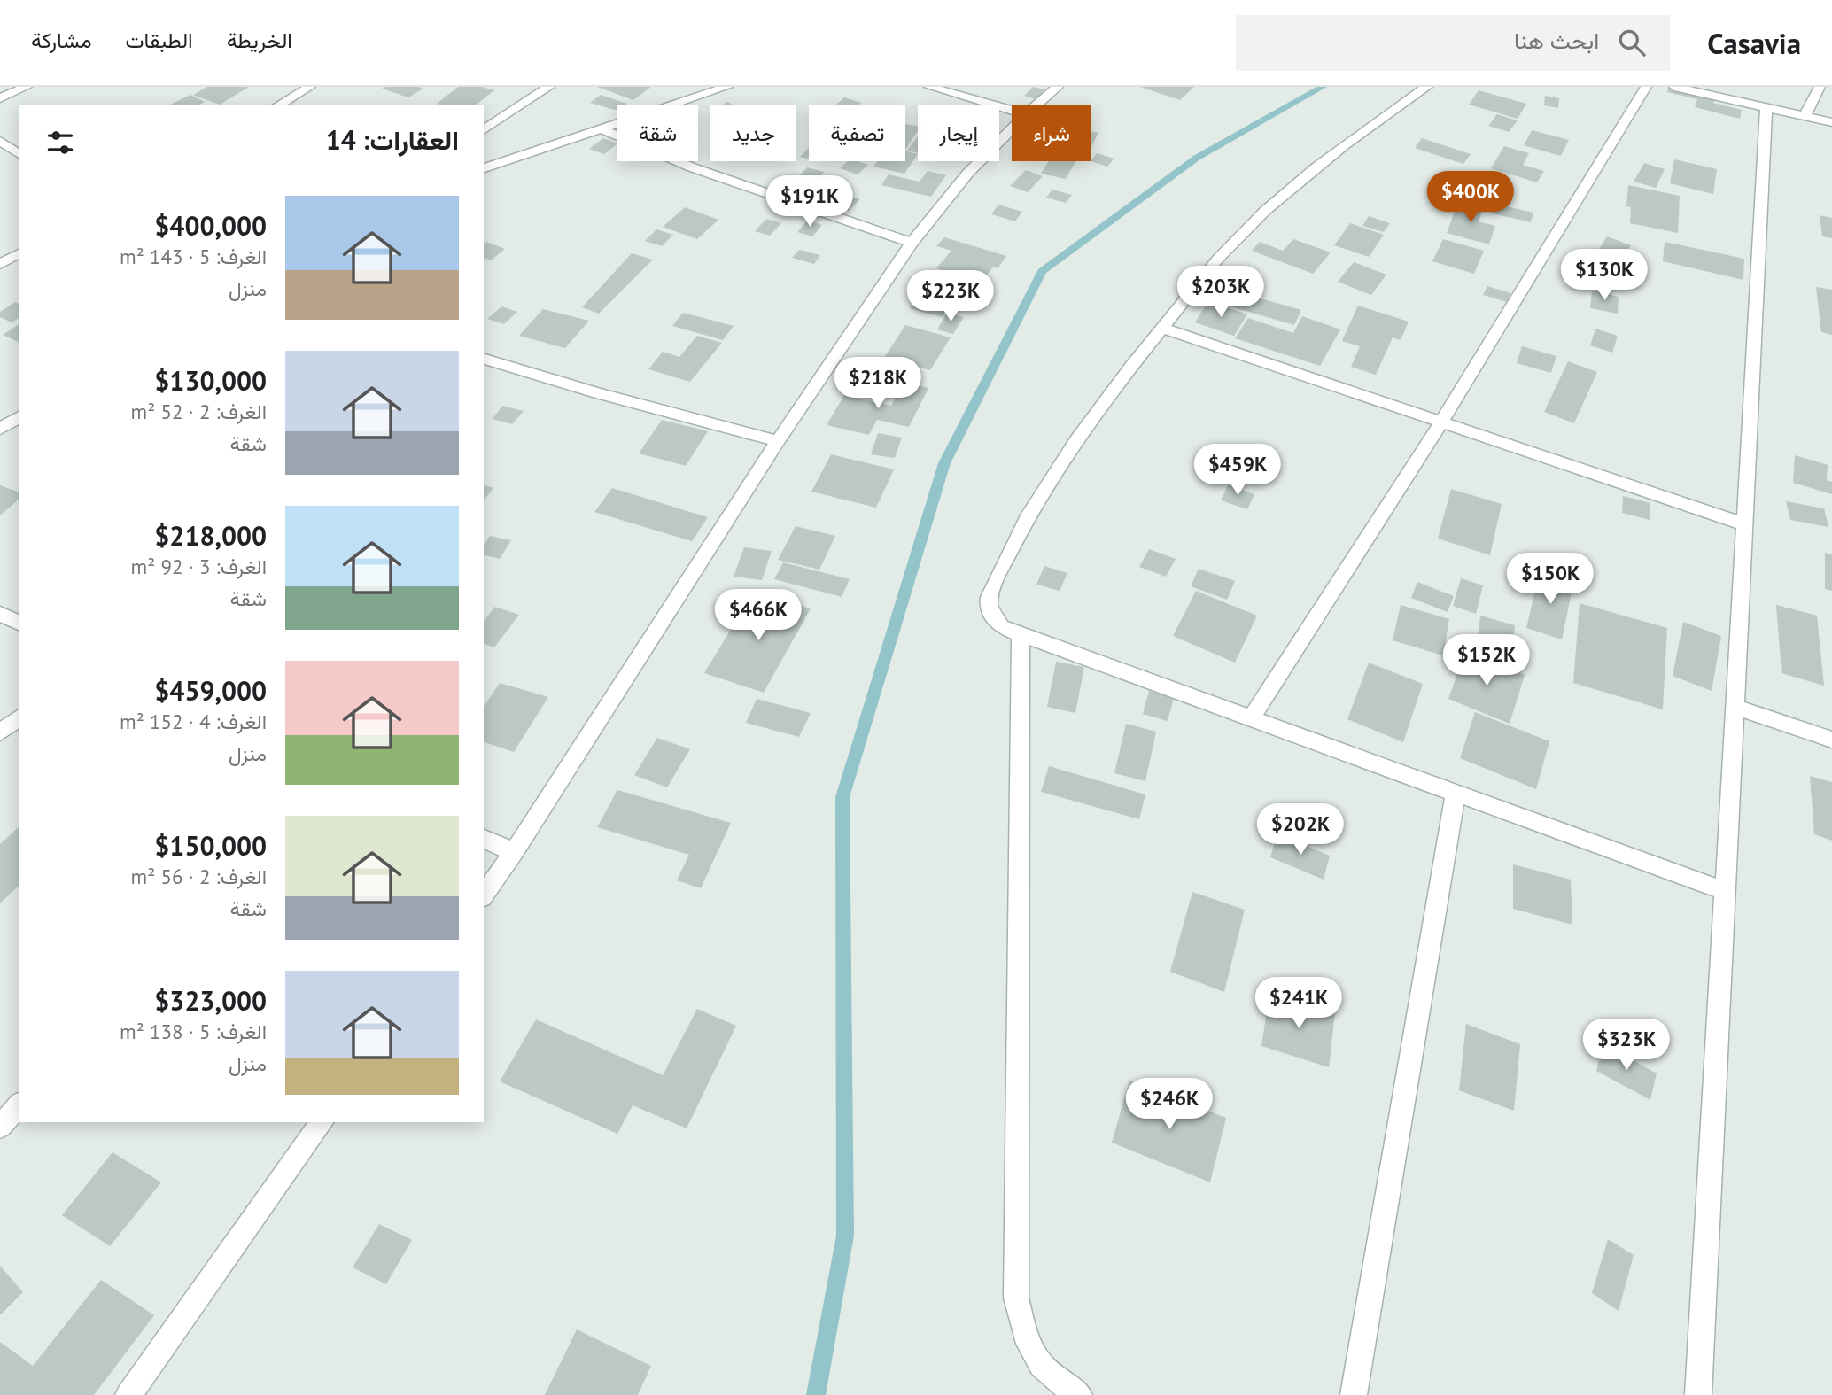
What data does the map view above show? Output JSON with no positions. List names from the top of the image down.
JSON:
{
  "page": {
    "header": "Casavia",
    "search": "ابحث هنا",
    "nav": ["الخريطة", "الطبقات", "مشاركة"],
    "chip": [
      "شراء",
      "إيجار",
      "تصفية",
      "جديد",
      "شقة"
    ],
    "heading": "العقارات: 14",
    "price": [
      "$400K",
      "$191K",
      "$130K",
      "$203K",
      "$223K",
      "$218K",
      "$459K",
      "$150K",
      "$466K",
      "$152K",
      "$202K",
      "$241K",
      "$323K",
      "$246K"
    ],
    "list": [
      {
        "name": "$400,000",
        "note": "الغرف: 5 · 143 m² · منزل"
      },
      {
        "name": "$130,000",
        "note": "الغرف: 2 · 52 m² · شقة"
      },
      {
        "name": "$218,000",
        "note": "الغرف: 3 · 92 m² · شقة"
      },
      {
        "name": "$459,000",
        "note": "الغرف: 4 · 152 m² · منزل"
      },
      {
        "name": "$150,000",
        "note": "الغرف: 2 · 56 m² · شقة"
      },
      {
        "name": "$323,000",
        "note": "الغرف: 5 · 138 m² · منزل"
      }
    ]
  }
}
